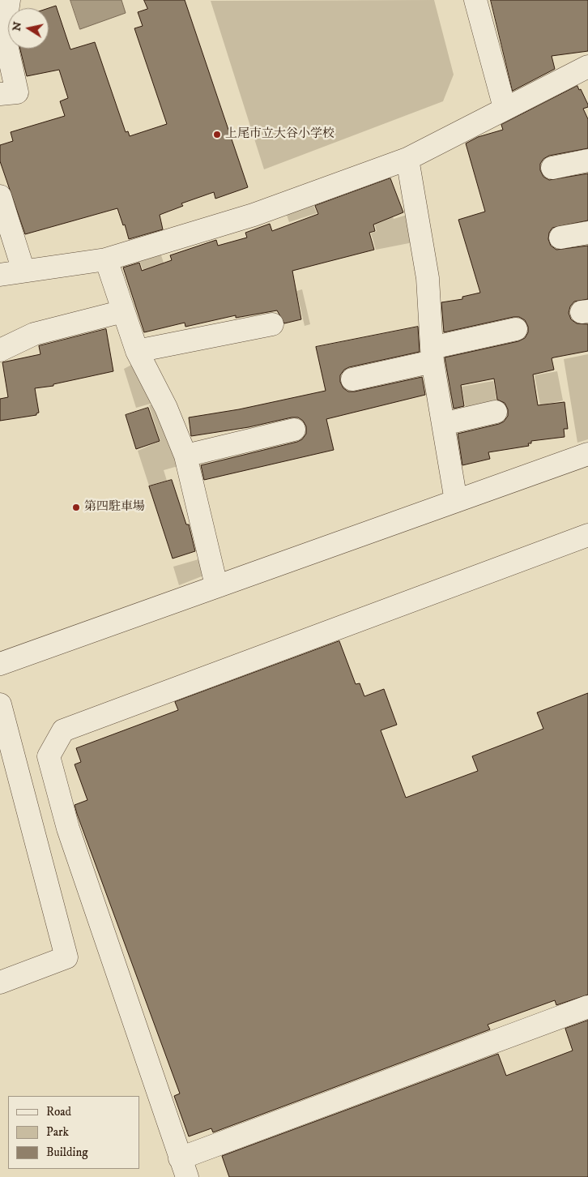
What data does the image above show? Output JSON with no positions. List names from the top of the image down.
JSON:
{
  "places": ["上尾市立大谷小学校", "第四駐車場"],
  "legend": ["Road", "Park", "Building"],
  "north": "left"
}
